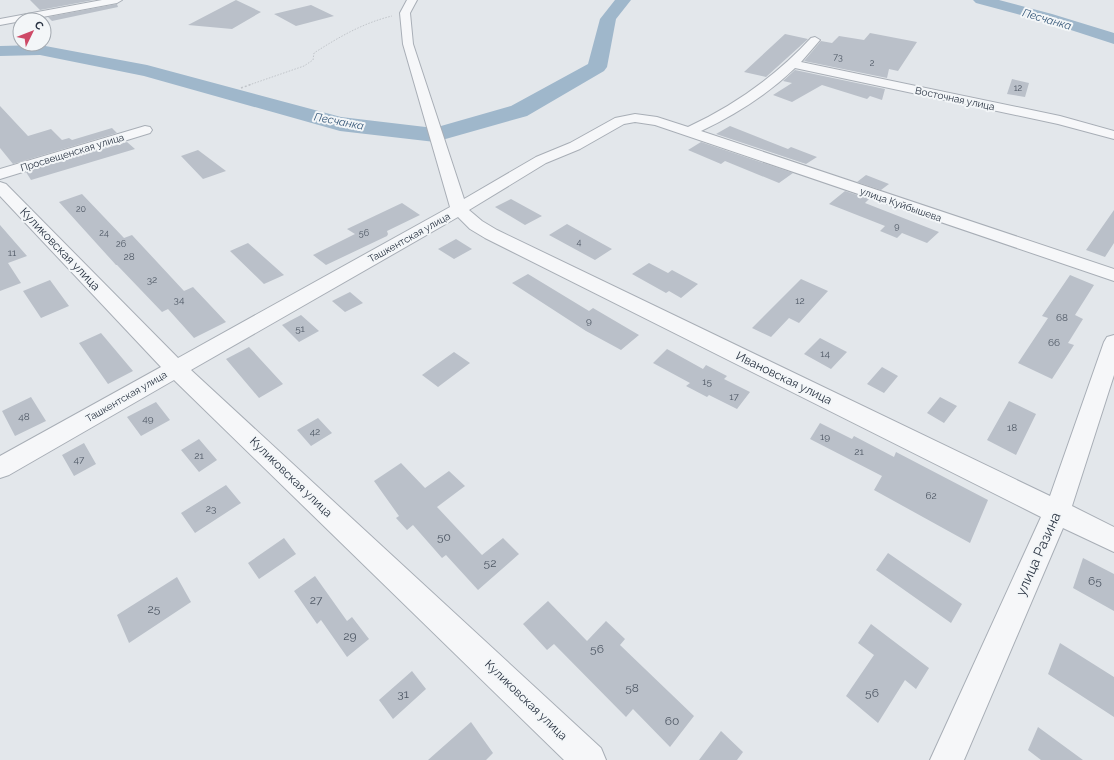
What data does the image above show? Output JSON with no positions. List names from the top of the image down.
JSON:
{
  "streets": {
    "street": [
      "Восточная улица",
      "Просвещенская улица",
      "улица Куйбышева",
      "Ташкентская улица",
      "Куликовская улица",
      "Ивановская улица",
      "улица Разина"
    ]
  },
  "crossings": [
    ["улица Куйбышева", "Ташкентская улица"],
    ["Ташкентская улица", "Куликовская улица"],
    ["Ташкентская улица", "Ивановская улица"],
    ["Ивановская улица", "улица Разина"]
  ],
  "water": ["Песчанка"],
  "house_numbers": [
    "73",
    "2",
    "12",
    "20",
    "9",
    "24",
    "56",
    "4",
    "26",
    "11",
    "28",
    "32",
    "34",
    "12",
    "68",
    "9",
    "51",
    "66",
    "14",
    "15",
    "17",
    "48",
    "49",
    "18",
    "42",
    "19",
    "21",
    "21",
    "47",
    "62",
    "23",
    "50",
    "52",
    "65",
    "27",
    "25",
    "29",
    "56",
    "58",
    "56",
    "31",
    "60"
  ],
  "north": "top right"
}
